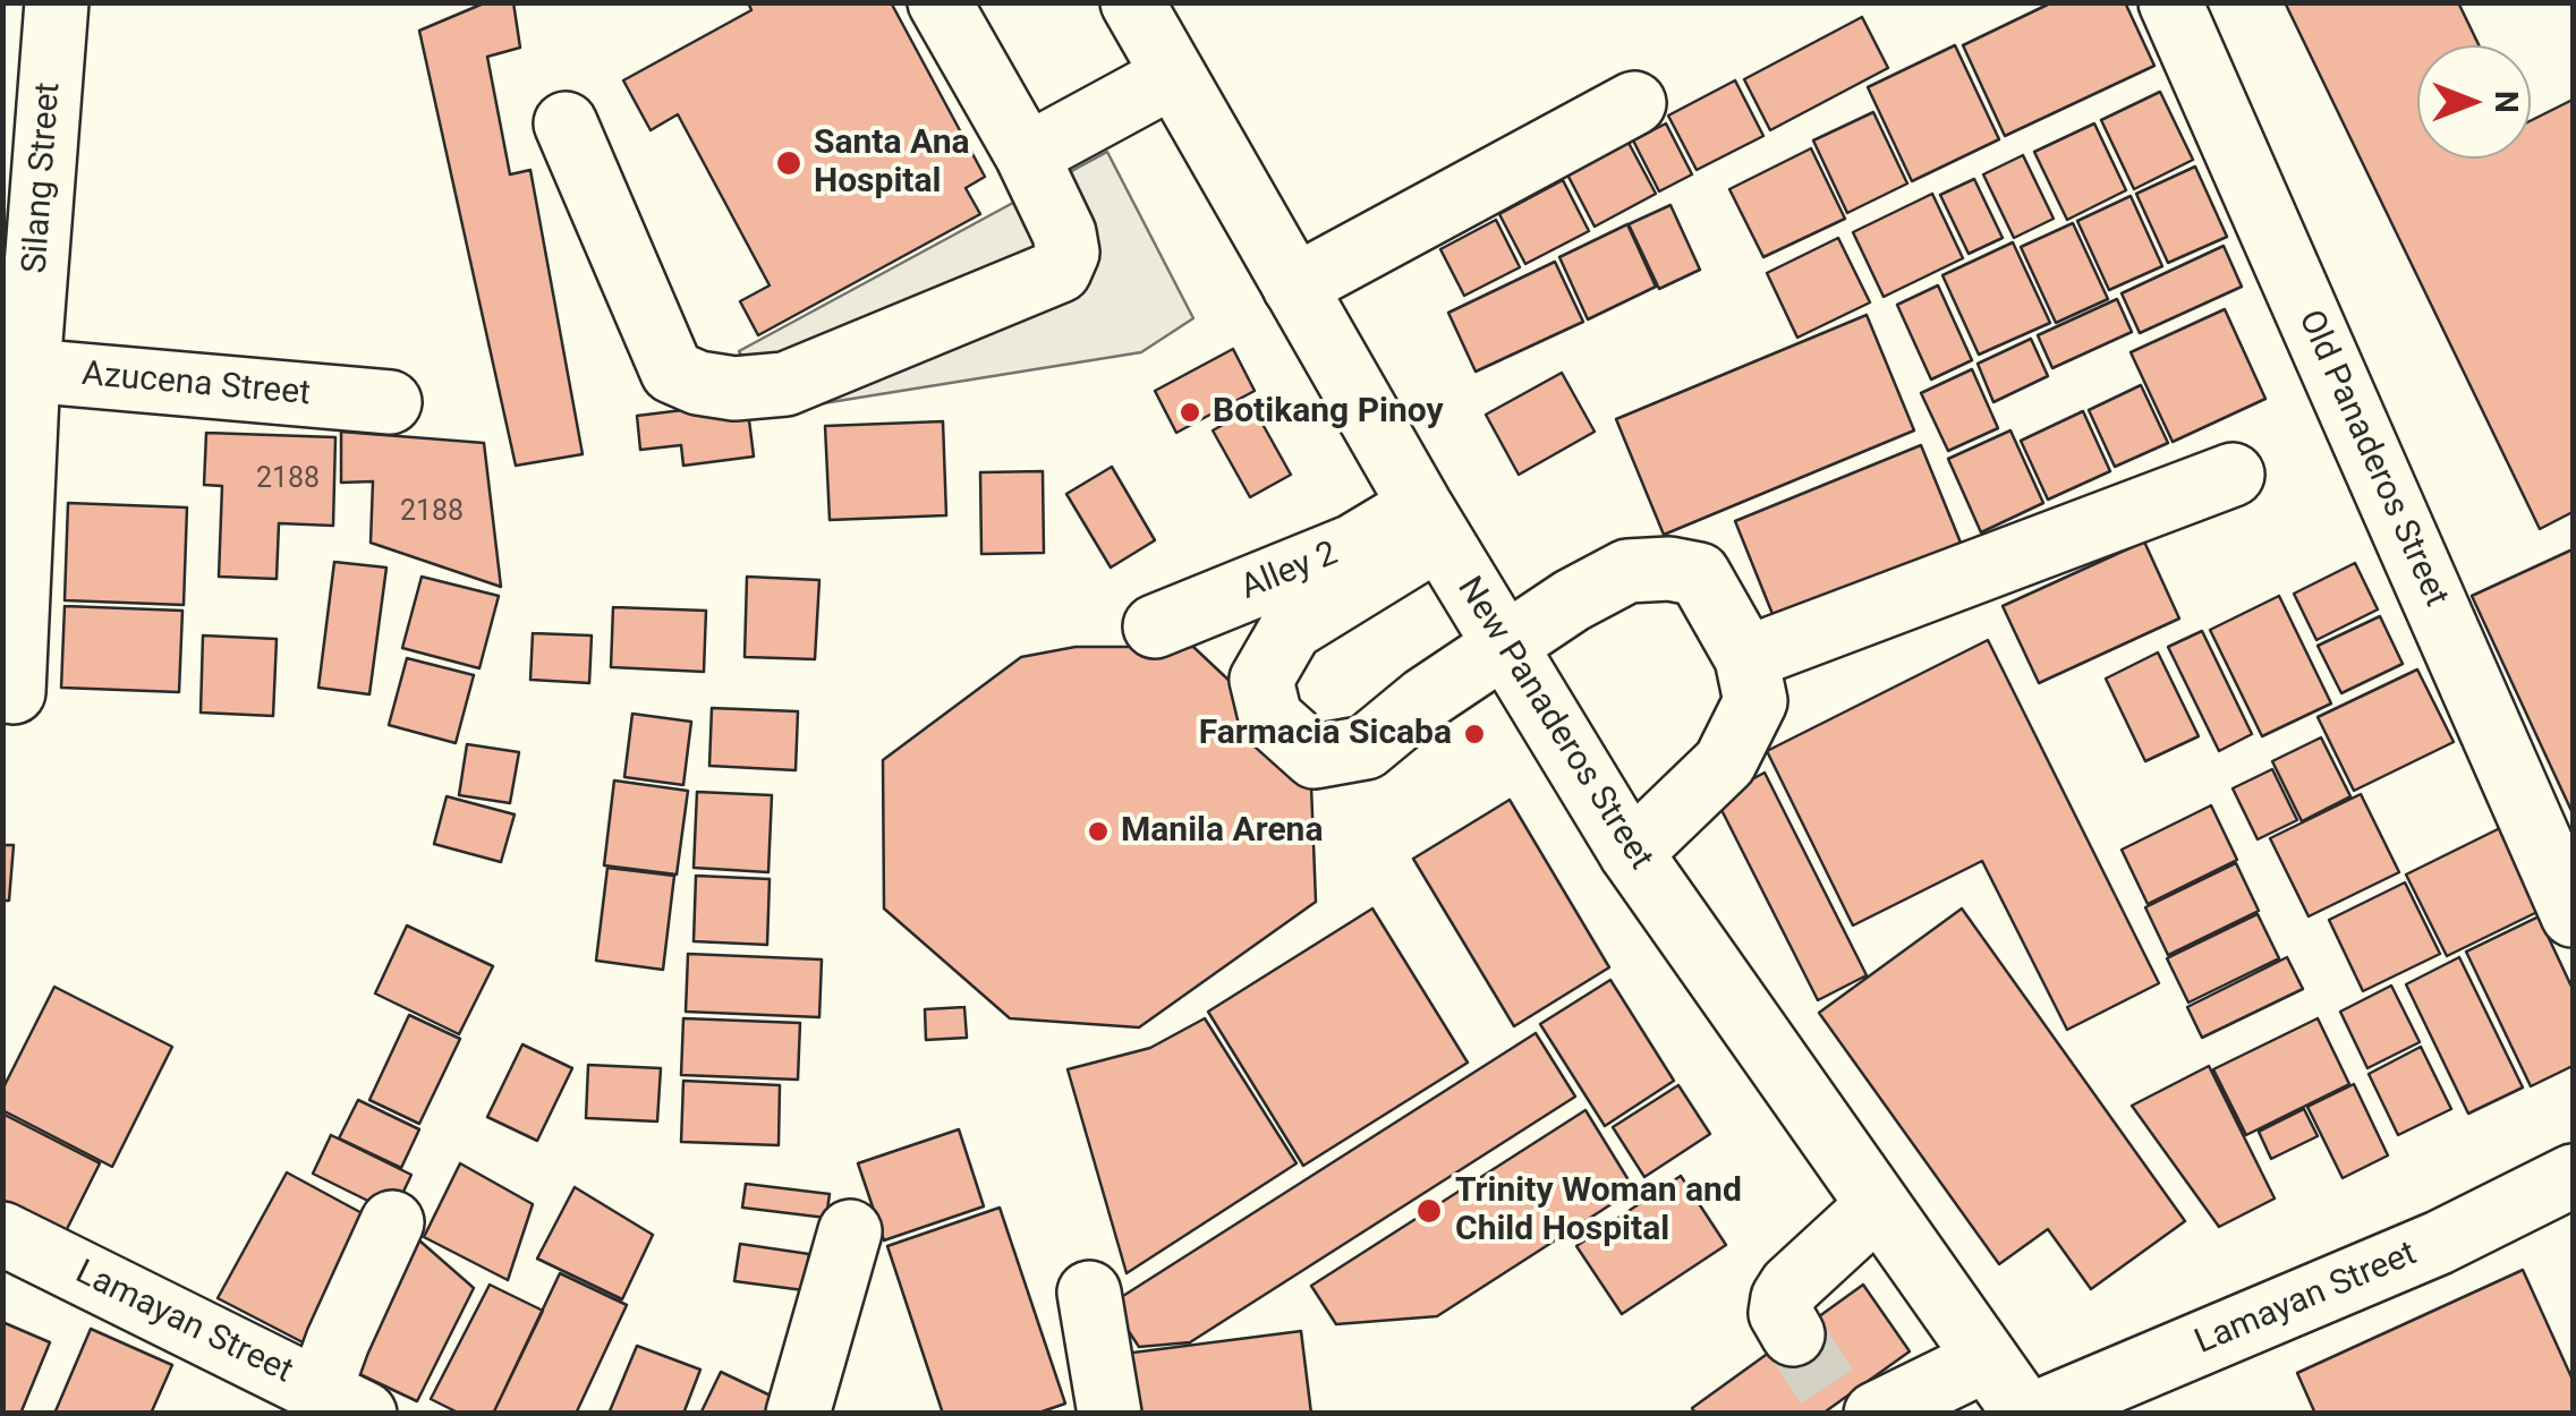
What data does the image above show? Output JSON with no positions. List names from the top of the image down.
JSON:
{
  "streets": {
    "street": [
      "Silang Street",
      "Azucena Street",
      "Old Panaderos Street",
      "Alley 2",
      "New Panaderos Street",
      "Lamayan Street"
    ]
  },
  "crossings": [
    ["Silang Street", "Azucena Street"],
    ["Alley 2", "New Panaderos Street"]
  ],
  "places": [
    "Santa Ana Hospital",
    "Botikang Pinoy",
    "Farmacia Sicaba",
    "Manila Arena",
    "Trinity Woman and Child Hospital"
  ],
  "house_numbers": ["2188", "2188"],
  "north": "right"
}
